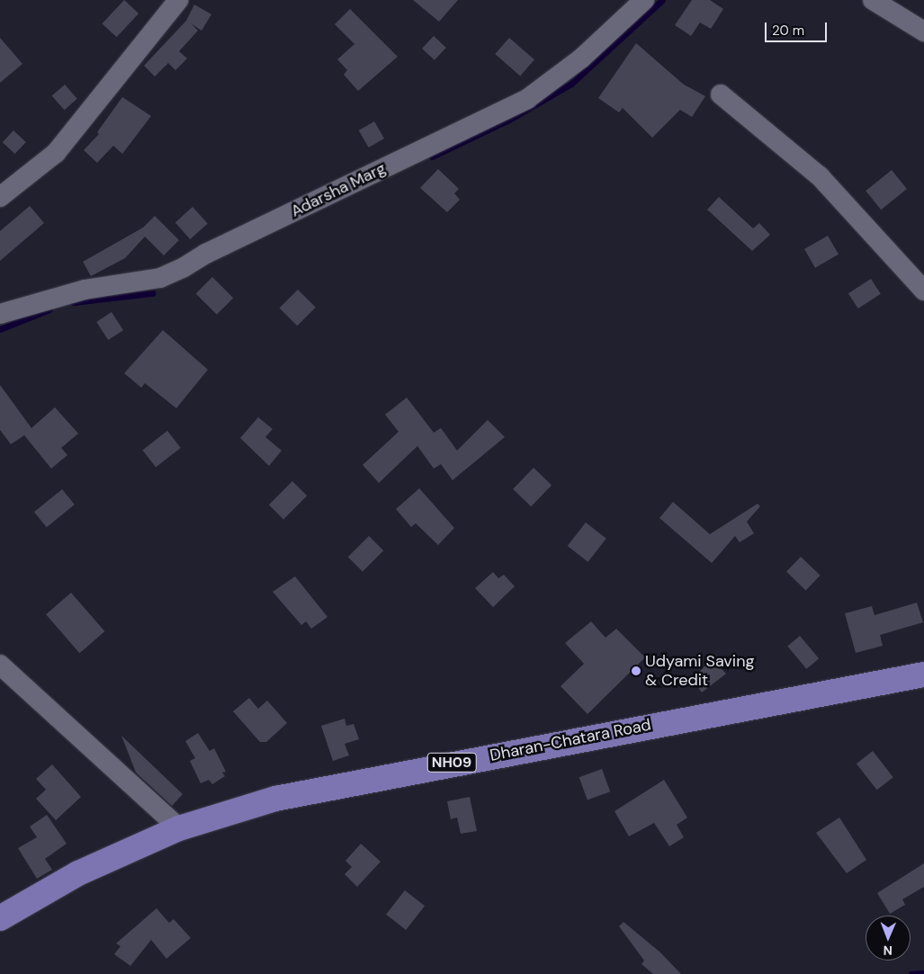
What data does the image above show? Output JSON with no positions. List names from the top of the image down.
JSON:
{
  "streets": {
    "main road": ["Dharan-Chatara Road", "NH09"],
    "street": ["Adarsha Marg"]
  },
  "places": ["Udyami Saving & Credit"],
  "scale_bar": "20 m",
  "north": "bottom"
}
